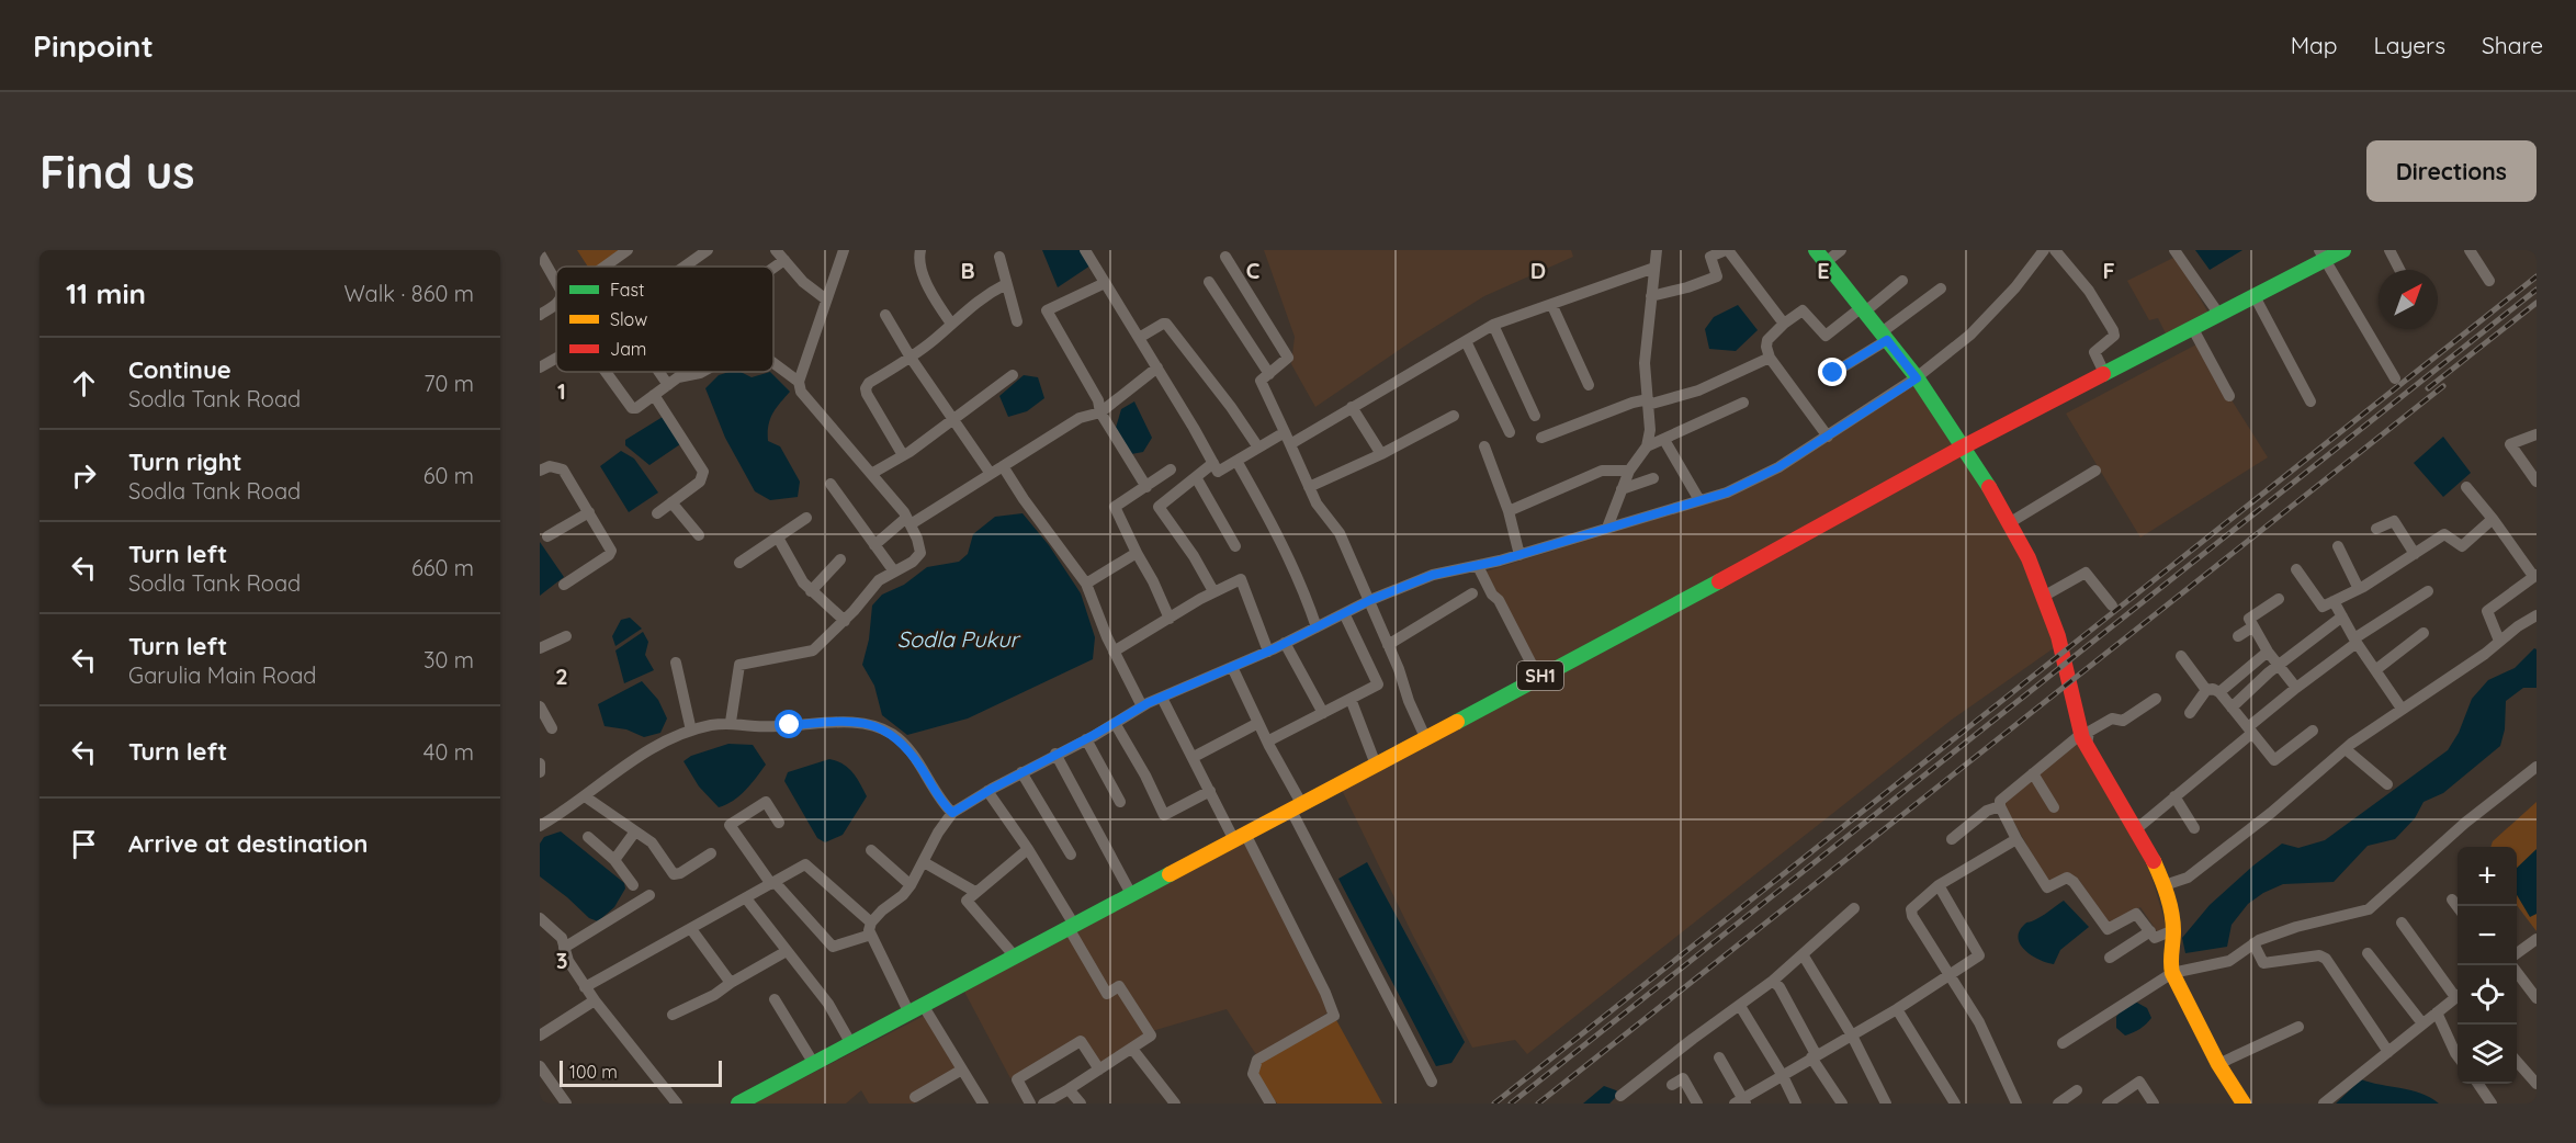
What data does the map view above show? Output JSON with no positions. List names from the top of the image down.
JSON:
{
  "streets": {
    "main road": ["SH1"]
  },
  "water": ["Sodla Pukur"],
  "legend": ["Fast", "Slow", "Jam"],
  "scale_bar": "100 m",
  "north": "top right",
  "page": {
    "header": "Pinpoint",
    "nav": ["Map", "Layers", "Share"],
    "buttons": "Directions",
    "title": "Find us",
    "heading": ["11 min", "Walk · 860 m"],
    "list": [
      ["Continue", "Sodla Tank Road", "70 m"],
      ["Turn right", "Sodla Tank Road", "60 m"],
      ["Turn left", "Sodla Tank Road", "660 m"],
      ["Turn left", "Garulia Main Road", "30 m"],
      ["Turn left", "40 m"],
      "Arrive at destination"
    ],
    "map_buttons": ["+", "−"],
    "scale": "100 m"
  },
  "grid": {
    "columns": [
      "B",
      "C",
      "D",
      "E",
      "F"
    ],
    "rows": ["1", "2", "3"]
  }
}
